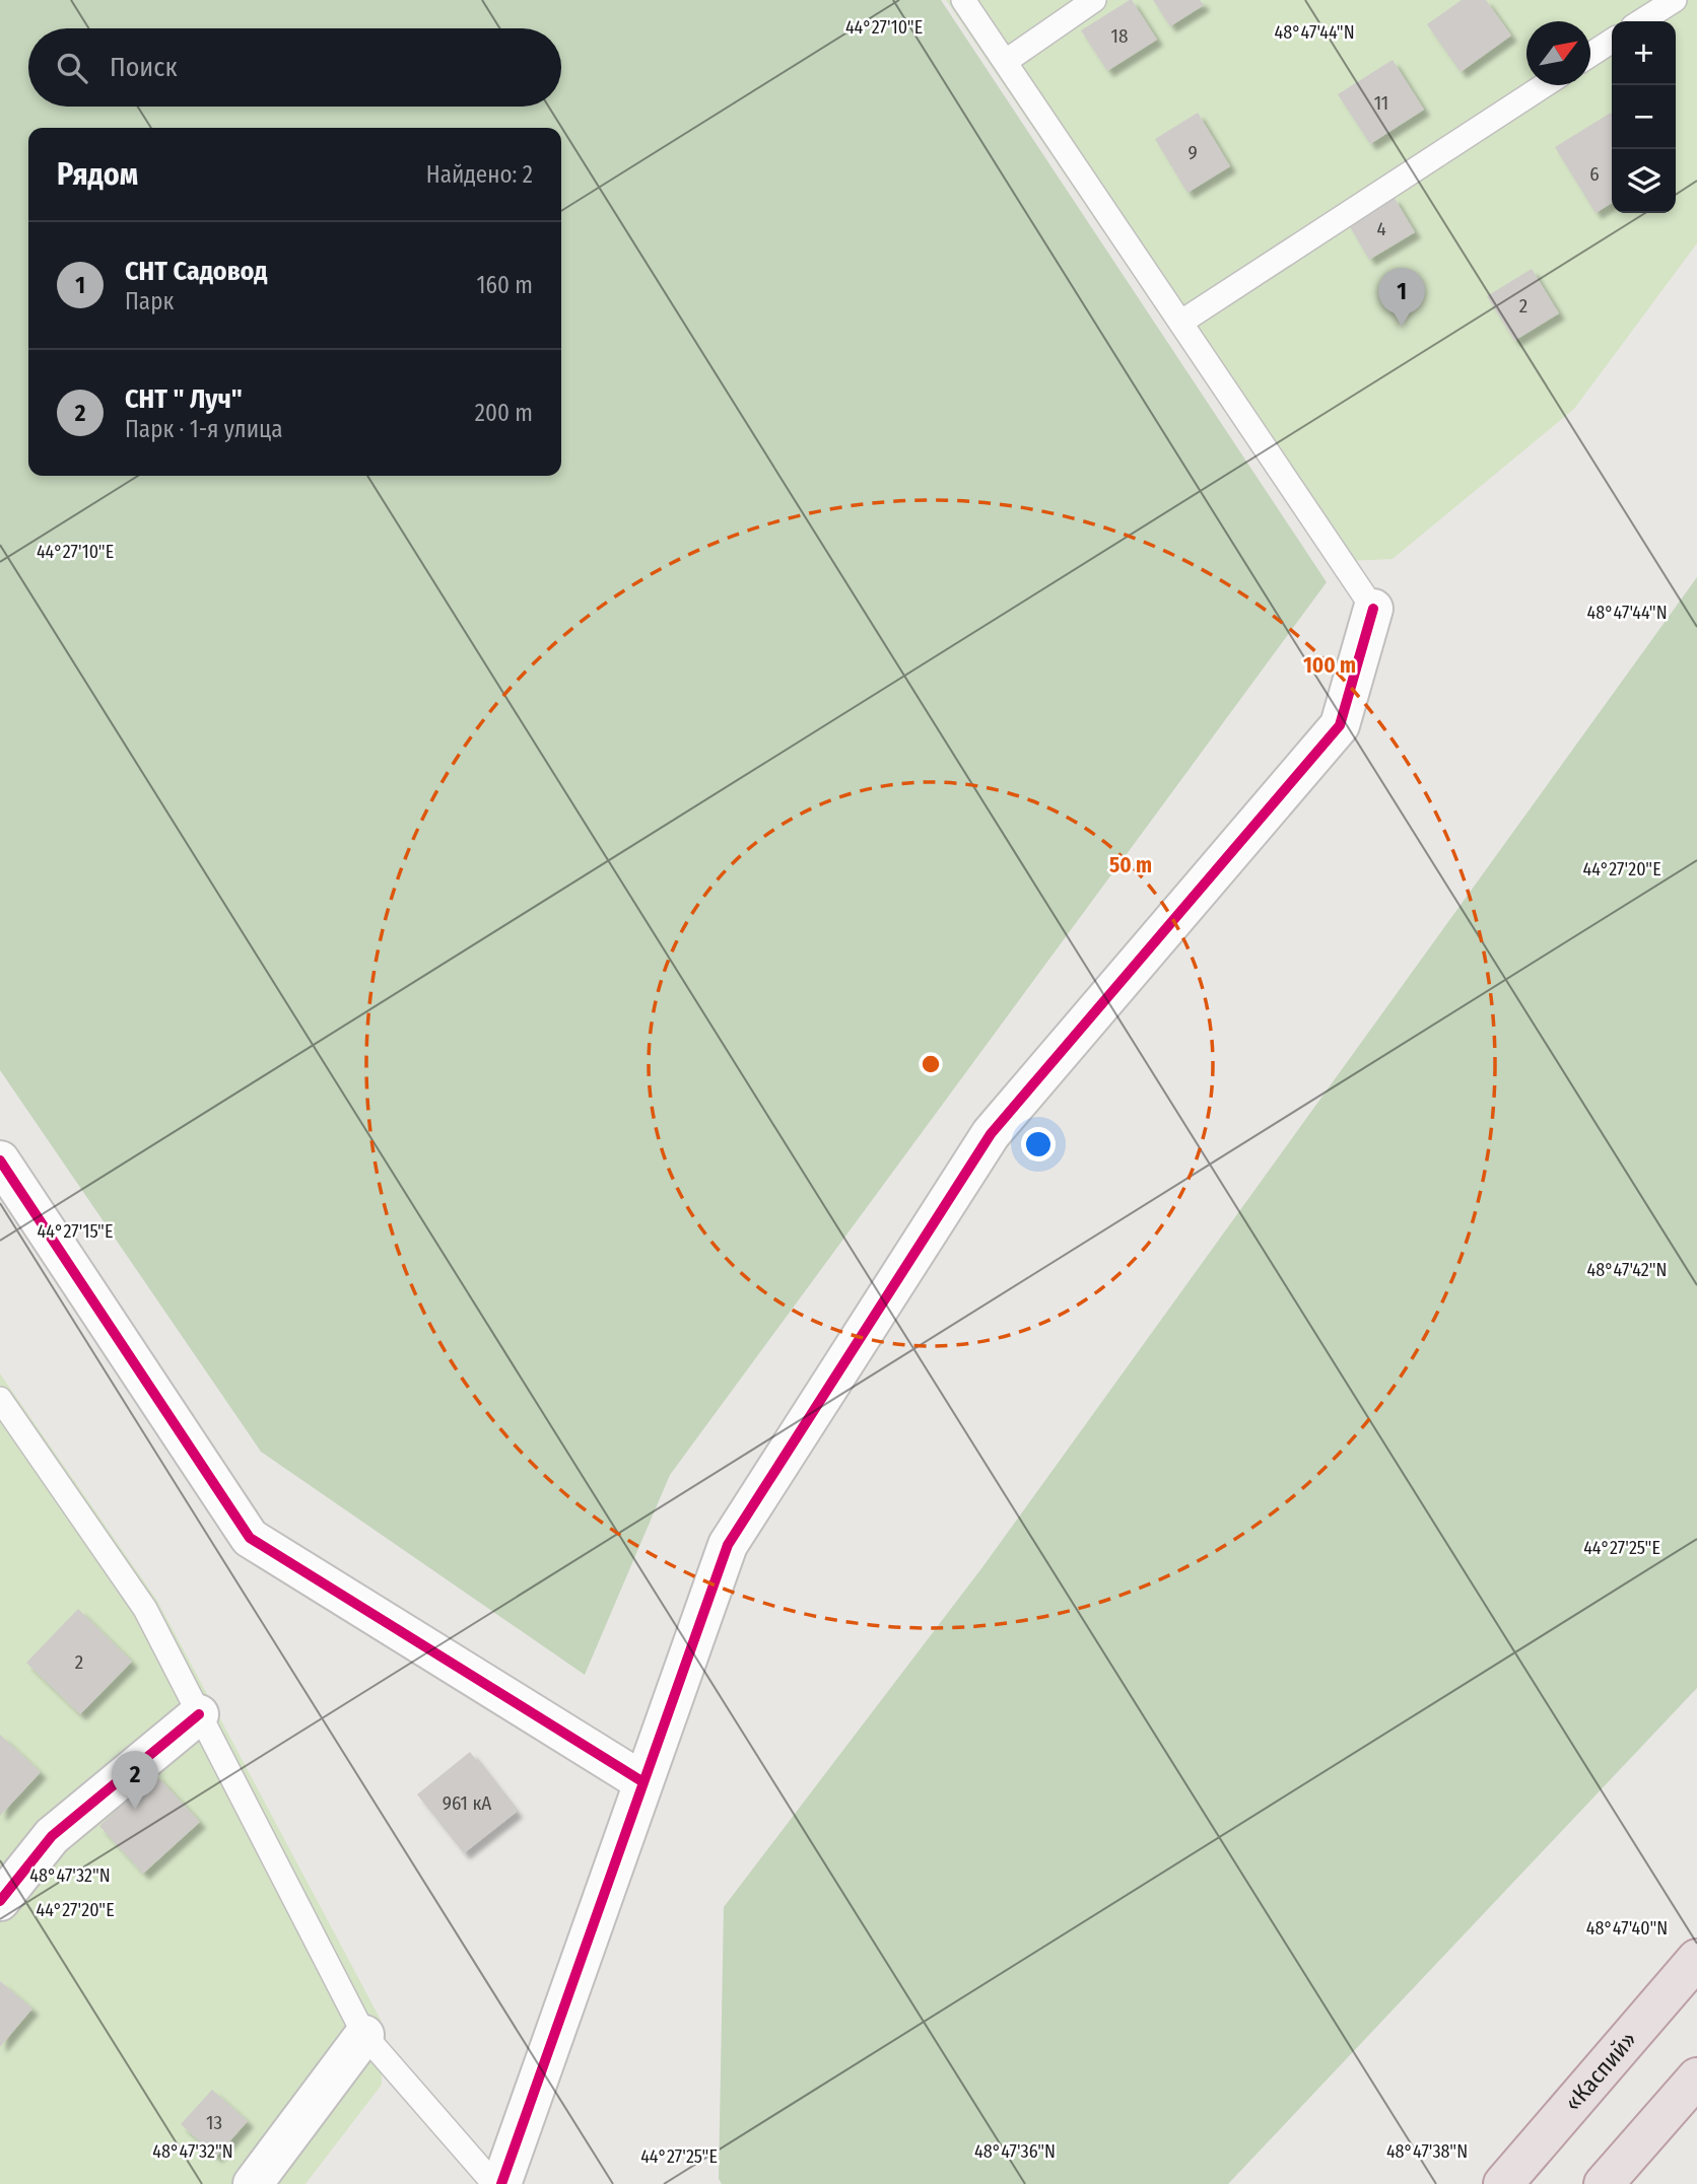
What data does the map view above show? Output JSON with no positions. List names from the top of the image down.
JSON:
{
  "streets": {
    "highway": ["«Каспий»"]
  },
  "house_numbers": [
    "18",
    "11",
    "9",
    "6",
    "4",
    "2",
    "2",
    "961 кА",
    "13"
  ],
  "north": "top right",
  "page": {
    "map_buttons": ["+", "−"],
    "search": "Поиск",
    "heading": ["Рядом", "Найдено: 2"],
    "list": [
      {
        "mark": "1",
        "name": "СНТ Садовод",
        "note": "Парк",
        "value": "160 m"
      },
      {
        "mark": "2",
        "name": "СНТ \" Луч\"",
        "note": "Парк · 1-я улица",
        "value": "200 m"
      }
    ],
    "pins": ["1", "2"]
  },
  "coordinates": [
    "44°27'10\"E",
    "48°47'44\"N",
    "44°27'20\"E",
    "44°27'15\"E",
    "48°47'42\"N",
    "44°27'25\"E",
    "48°47'32\"N",
    "48°47'40\"N",
    "48°47'36\"N",
    "48°47'38\"N"
  ],
  "rings": ["100 m", "50 m"]
}
